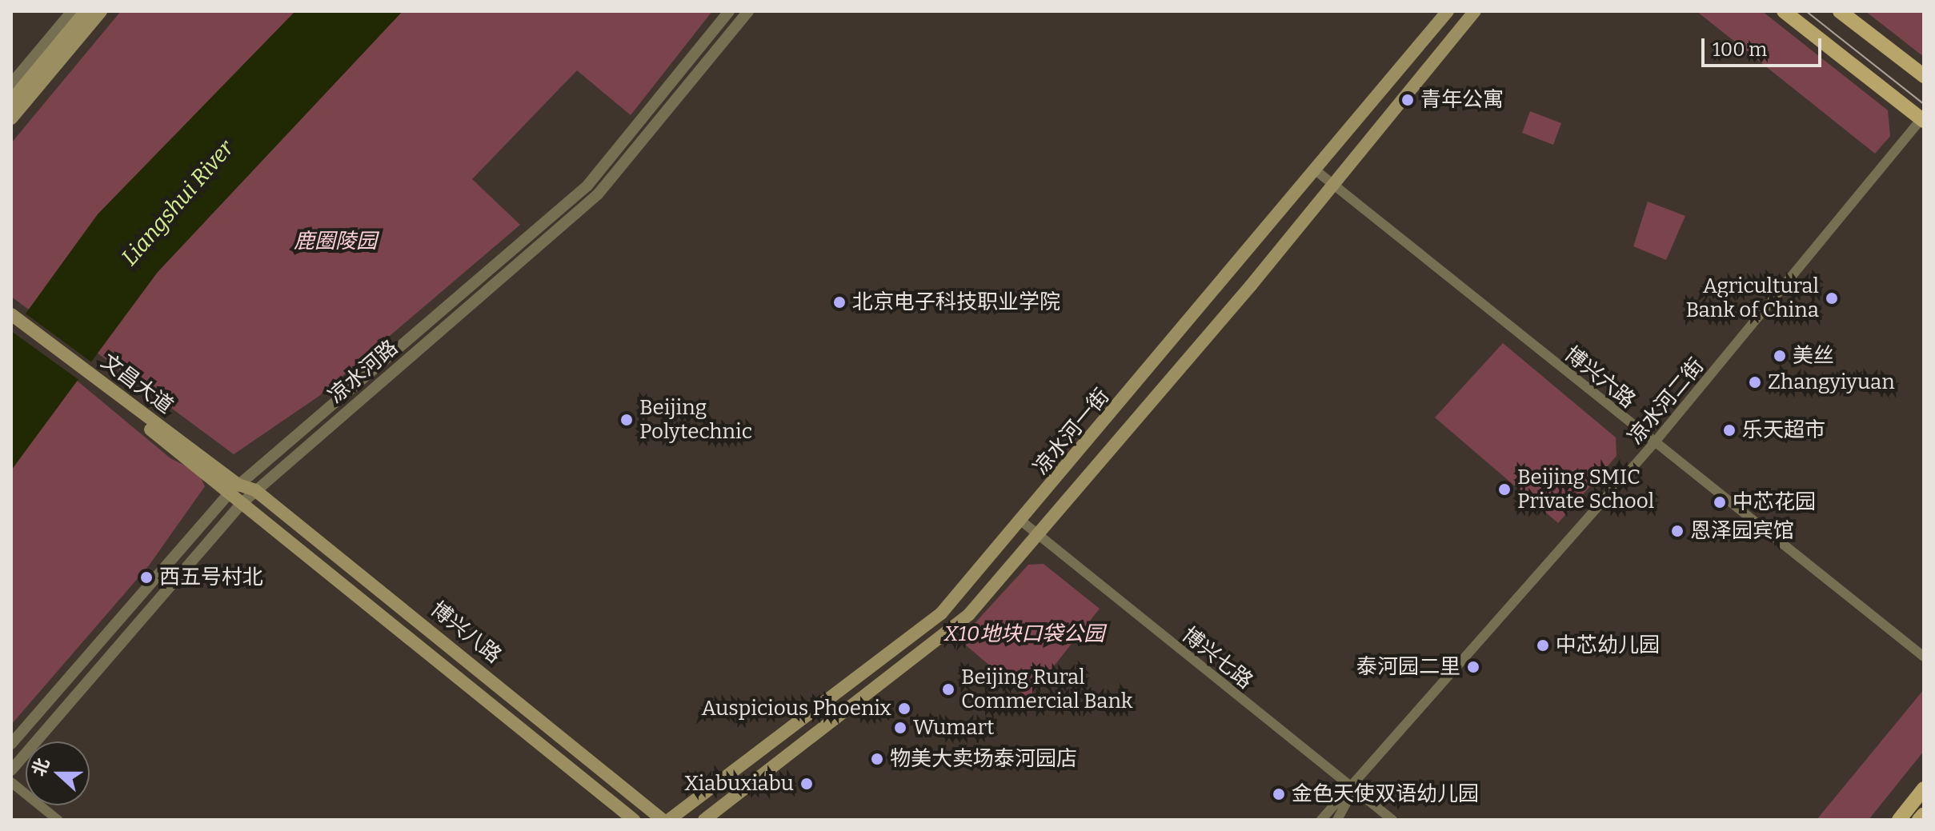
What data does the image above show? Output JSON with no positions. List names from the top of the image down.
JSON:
{
  "streets": {
    "main road": ["文昌大道", "凉水河一街", "博兴八路"],
    "street": [
      "凉水河路",
      "博兴六路",
      "凉水河二街",
      "博兴七路"
    ]
  },
  "crossings": [
    ["凉水河路", "文昌大道"],
    ["凉水河路", "博兴八路"],
    ["博兴六路", "凉水河二街"],
    ["博兴六路", "凉水河一街"],
    ["文昌大道", "博兴八路"],
    ["凉水河二街", "博兴七路"],
    ["凉水河一街", "博兴七路"]
  ],
  "water": ["Liangshui River"],
  "parks": ["鹿圈陵园", "X10地块口袋公园"],
  "places": [
    "青年公寓",
    "Agricultural Bank of China",
    "北京电子科技职业学院",
    "美丝",
    "Zhangyiyuan",
    "Beijing Polytechnic",
    "乐天超市",
    "Beijing SMIC Private School",
    "中芯花园",
    "恩泽园宾馆",
    "西五号村北",
    "中芯幼儿园",
    "泰河园二里",
    "Beijing Rural Commercial Bank",
    "Auspicious Phoenix",
    "Wumart",
    "物美大卖场泰河园店",
    "Xiabuxiabu",
    "金色天使双语幼儿园"
  ],
  "scale_bar": "100 m",
  "north": "left"
}
